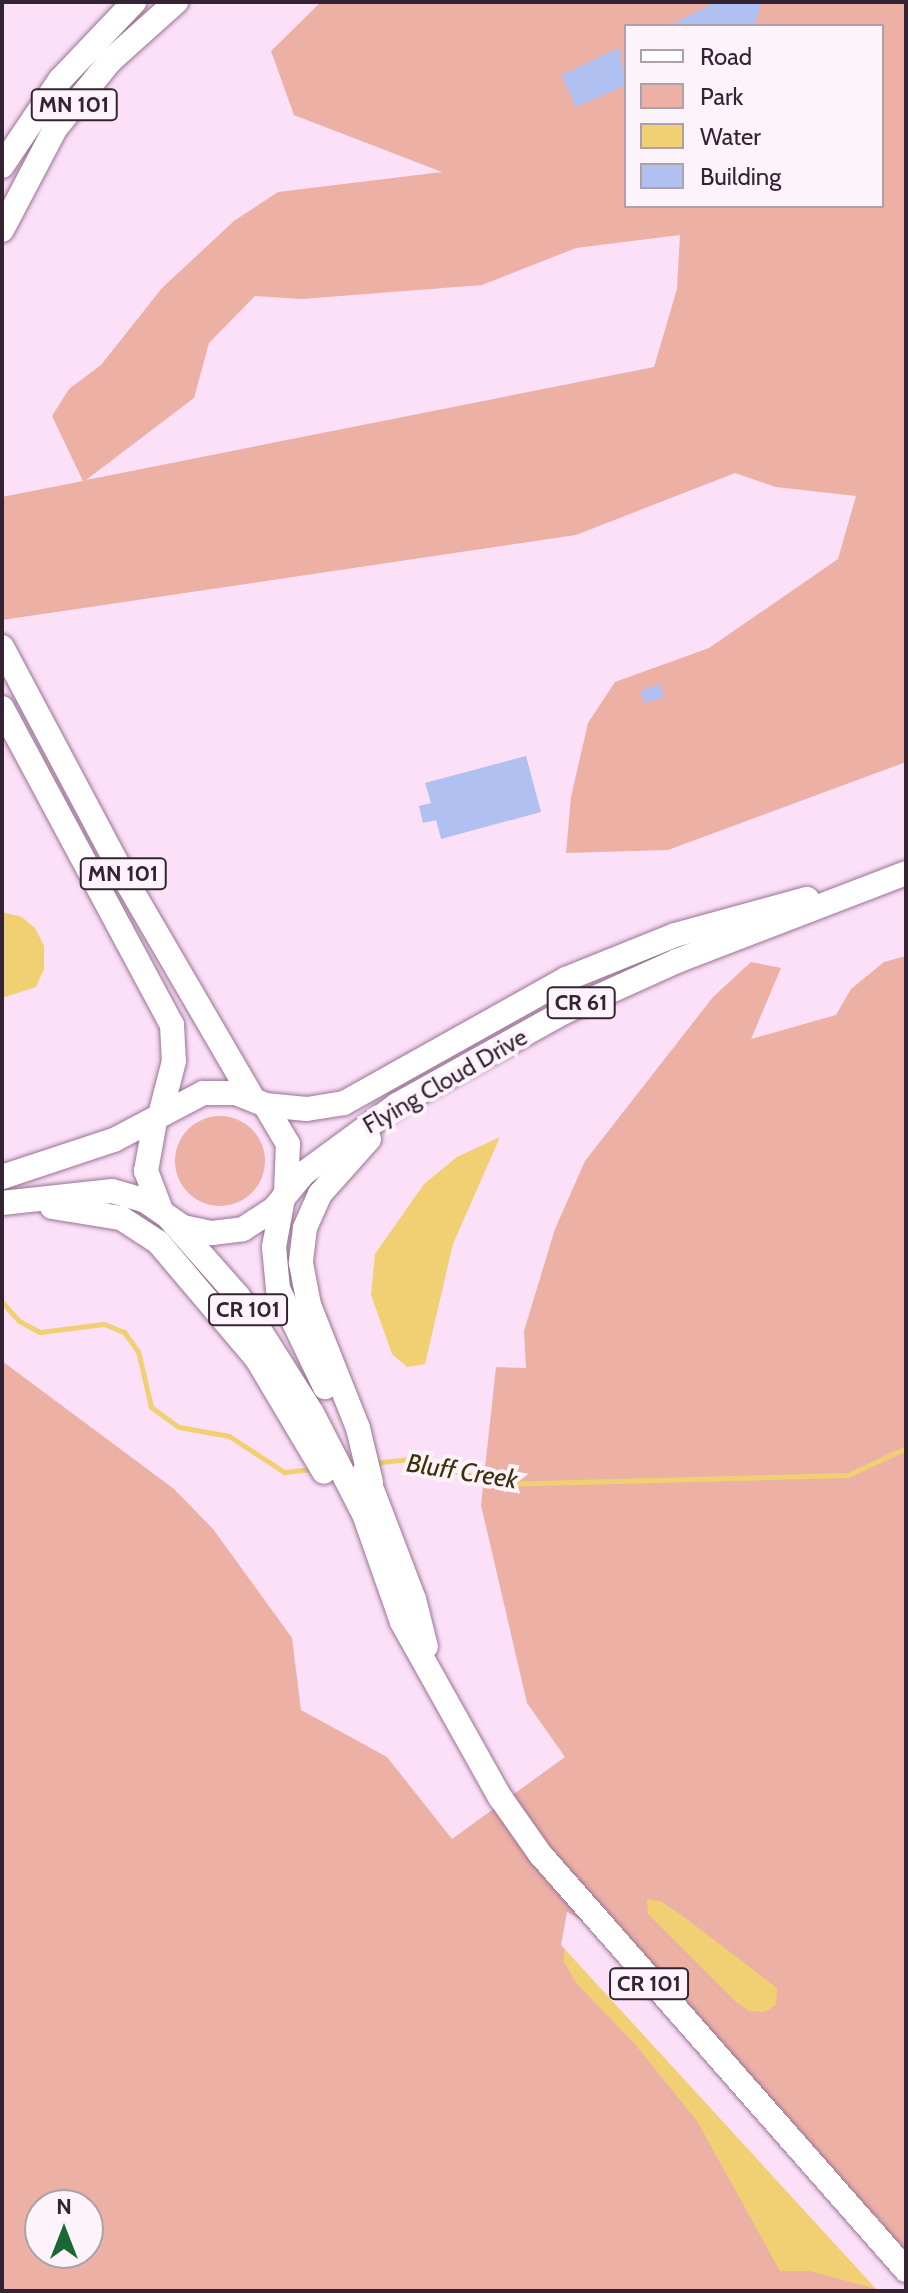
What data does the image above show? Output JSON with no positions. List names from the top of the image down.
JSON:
{
  "streets": {
    "main road": [
      "MN 101",
      "CR 61",
      "Flying Cloud Drive",
      "CR 101"
    ]
  },
  "crossings": [
    ["MN 101", "Flying Cloud Drive"],
    ["MN 101", "CR 101"],
    ["Flying Cloud Drive", "CR 101"]
  ],
  "water": ["Bluff Creek"],
  "legend": [
    "Road",
    "Park",
    "Water",
    "Building"
  ],
  "north": "top"
}
